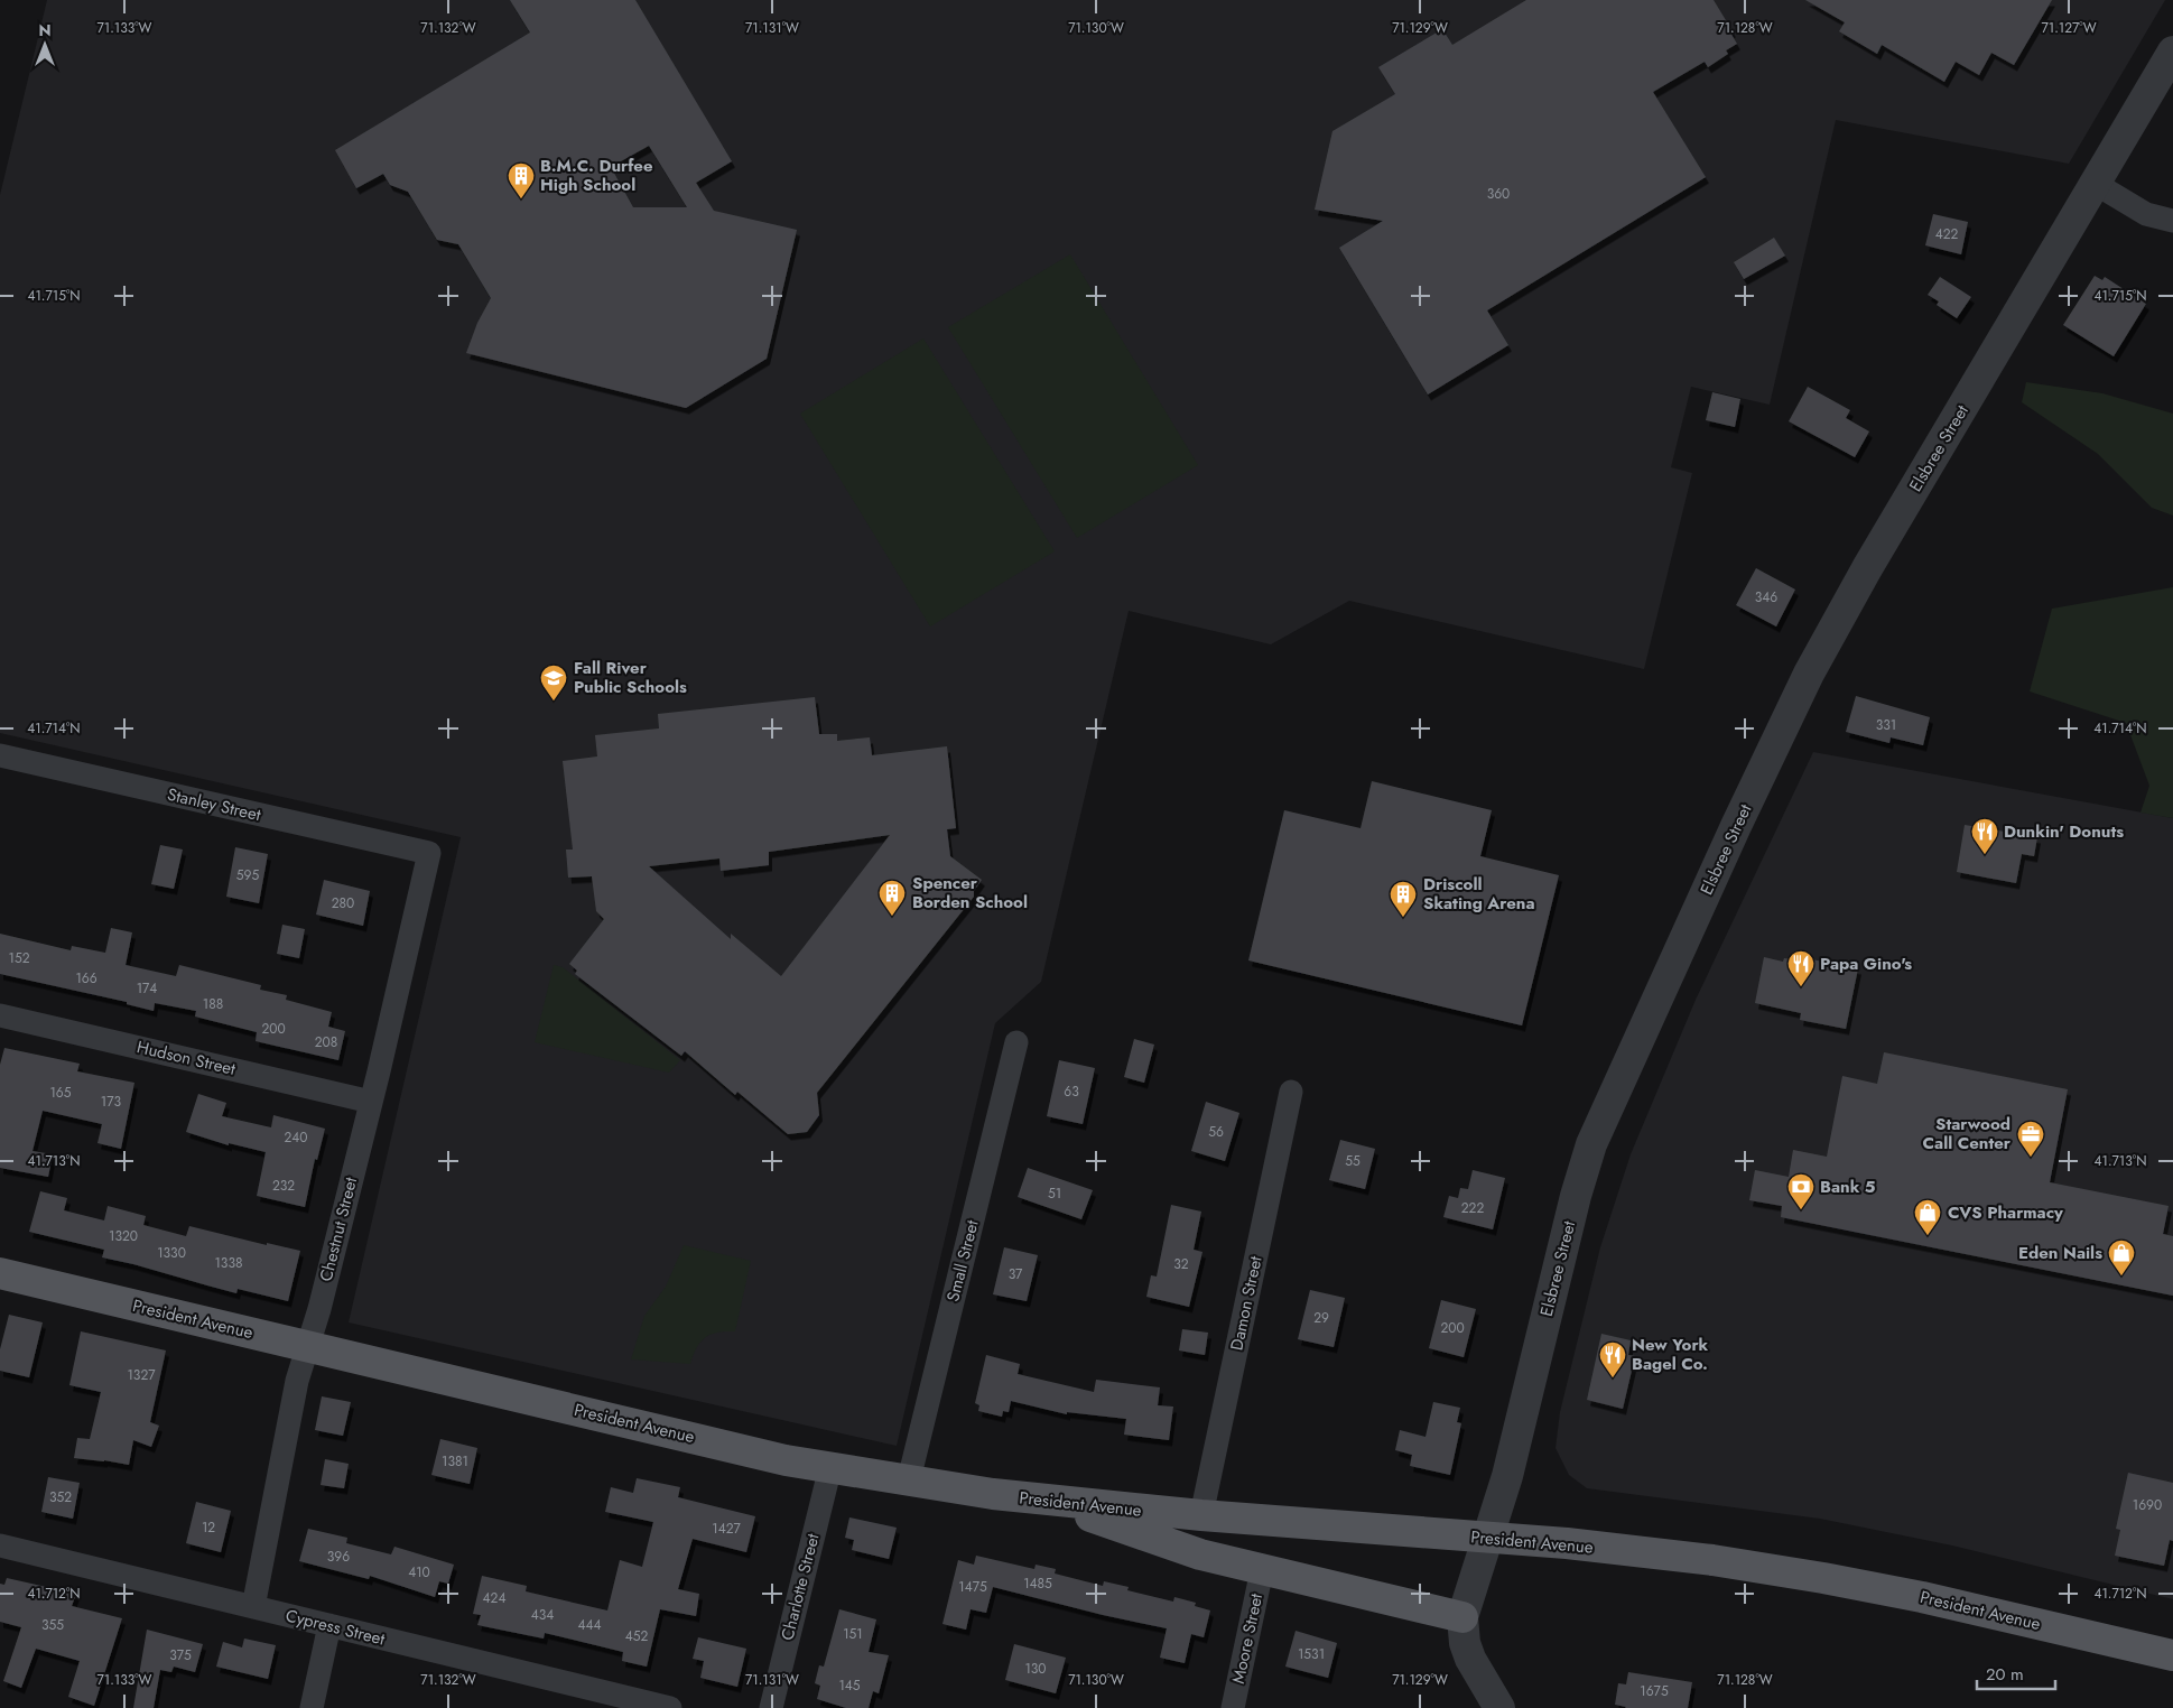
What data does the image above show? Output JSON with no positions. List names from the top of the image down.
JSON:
{
  "streets": {
    "main road": ["President Avenue"],
    "street": [
      "Elsbree Street",
      "Stanley Street",
      "Hudson Street",
      "Chestnut Street",
      "Small Street",
      "Damon Street",
      "Charlotte Street",
      "Cypress Street",
      "Moore Street"
    ]
  },
  "crossings": [
    ["Elsbree Street", "President Avenue"],
    ["Stanley Street", "Chestnut Street"],
    ["Hudson Street", "Chestnut Street"],
    ["Chestnut Street", "President Avenue"],
    ["Chestnut Street", "Cypress Street"],
    ["Small Street", "President Avenue"],
    ["Damon Street", "President Avenue"],
    ["President Avenue", "Charlotte Street"]
  ],
  "places": {
    "building": ["B.M.C. Durfee High School", "Spencer Borden School", "Driscoll Skating Arena"],
    "school or university": ["Fall River Public Schools"],
    "restaurant": ["Dunkin' Donuts", "Papa Gino's", "New York Bagel Co."],
    "office": ["Starwood Call Center"],
    "bank": ["Bank 5"],
    "shop": ["CVS Pharmacy", "Eden Nails"]
  },
  "house_numbers": [
    "360",
    "422",
    "346",
    "331",
    "595",
    "280",
    "152",
    "166",
    "174",
    "188",
    "200",
    "208",
    "63",
    "165",
    "173",
    "56",
    "240",
    "55",
    "232",
    "51",
    "222",
    "1320",
    "1330",
    "1338",
    "32",
    "37",
    "29",
    "200",
    "1327",
    "1381",
    "352",
    "1690",
    "12",
    "1427",
    "396",
    "410",
    "1485",
    "1475",
    "424",
    "434",
    "355",
    "444",
    "151",
    "452",
    "1531",
    "375",
    "130",
    "145",
    "1675"
  ],
  "scale_bar": "20 m",
  "north": "top",
  "coordinates": [
    "71.133°W",
    "71.132°W",
    "71.131°W",
    "71.130°W",
    "71.129°W",
    "71.128°W",
    "71.127°W",
    "41.715°N",
    "41.714°N",
    "41.713°N",
    "41.712°N"
  ]
}
